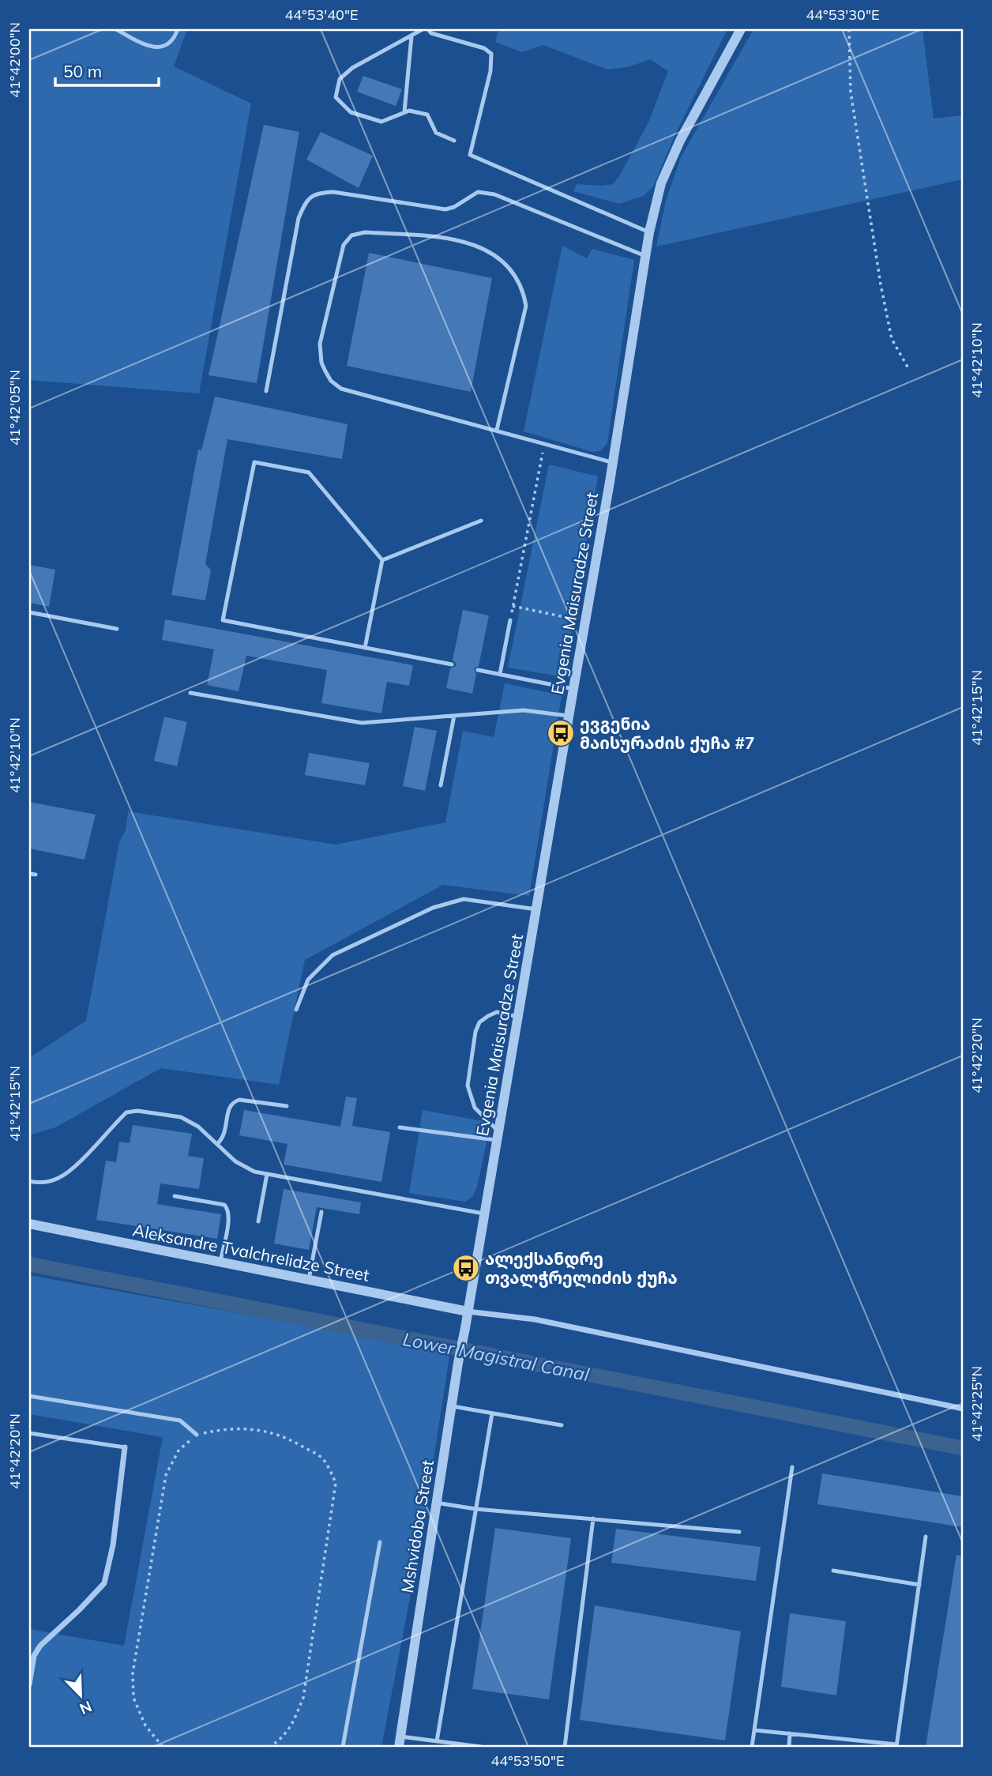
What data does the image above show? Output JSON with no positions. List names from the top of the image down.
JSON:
{
  "streets": {
    "street": ["Evgenia Maisuradze Street", "Aleksandre Tvalchrelidze Street", "Mshvidoba Street"]
  },
  "crossings": [
    ["Evgenia Maisuradze Street", "Aleksandre Tvalchrelidze Street"],
    ["Evgenia Maisuradze Street", "Mshvidoba Street"],
    ["Aleksandre Tvalchrelidze Street", "Mshvidoba Street"]
  ],
  "water": ["Lower Magistral Canal"],
  "places": {
    "bus stop": ["ევგენია მაისურაძის ქუჩა #7", "ალექსანდრე თვალჭრელიძის ქუჩა"]
  },
  "scale_bar": "50 m",
  "north": "bottom right",
  "coordinates": [
    "44°53'40\"E",
    "44°53'30\"E",
    "41°42'00\"N",
    "41°42'10\"N",
    "41°42'05\"N",
    "41°42'15\"N",
    "41°42'20\"N",
    "41°42'25\"N",
    "44°53'50\"E"
  ]
}
